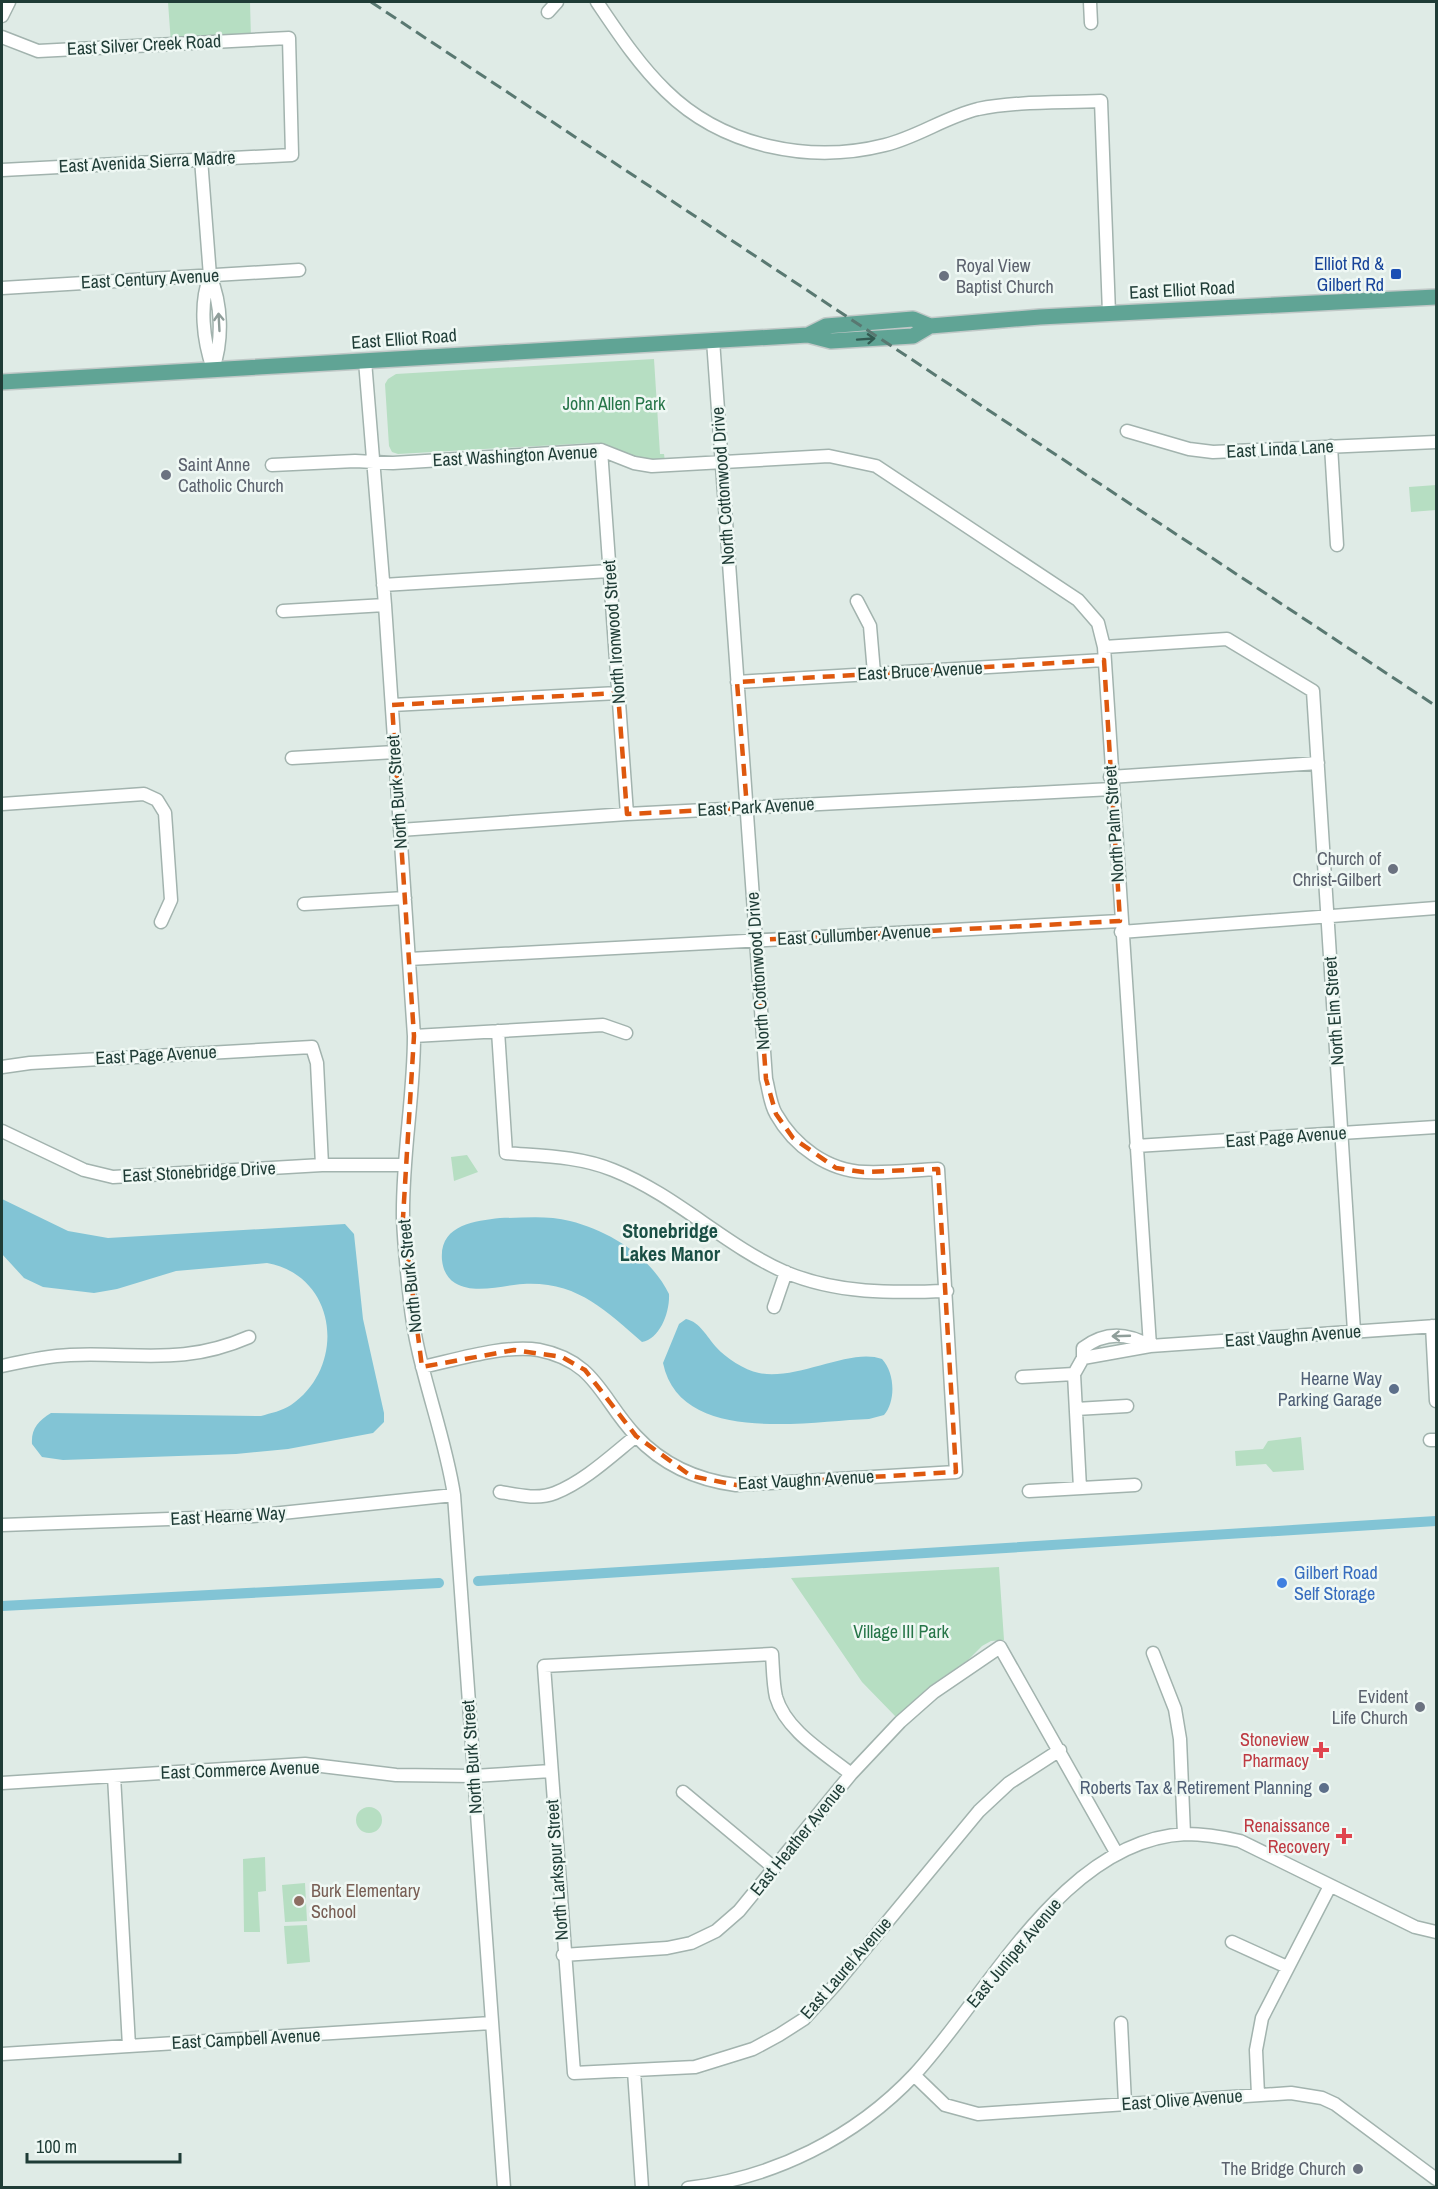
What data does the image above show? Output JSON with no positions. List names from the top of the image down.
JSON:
{
  "streets": {
    "main road": ["East Elliot Road"],
    "street": [
      "East Silver Creek Road",
      "East Avenida Sierra Madre",
      "East Century Avenue",
      "East Linda Lane",
      "East Washington Avenue",
      "North Cottonwood Drive",
      "North Ironwood Street",
      "East Bruce Avenue",
      "North Burk Street",
      "East Park Avenue",
      "North Palm Street",
      "East Cullumber Avenue",
      "North Elm Street",
      "East Page Avenue",
      "East Stonebridge Drive",
      "East Vaughn Avenue",
      "East Hearne Way",
      "East Commerce Avenue",
      "East Heather Avenue",
      "North Larkspur Street",
      "East Juniper Avenue",
      "East Laurel Avenue",
      "East Campbell Avenue",
      "East Olive Avenue"
    ]
  },
  "crossings": [
    ["East Silver Creek Road", "East Avenida Sierra Madre"],
    ["East Elliot Road", "North Cottonwood Drive"],
    ["East Elliot Road", "North Burk Street"],
    ["East Washington Avenue", "North Cottonwood Drive"],
    ["East Washington Avenue", "North Ironwood Street"],
    ["East Washington Avenue", "North Burk Street"],
    ["East Washington Avenue", "North Palm Street"],
    ["North Cottonwood Drive", "East Bruce Avenue"],
    ["North Cottonwood Drive", "East Park Avenue"],
    ["North Cottonwood Drive", "East Cullumber Avenue"],
    ["North Cottonwood Drive", "East Vaughn Avenue"],
    ["North Ironwood Street", "East Park Avenue"],
    ["East Bruce Avenue", "North Palm Street"],
    ["East Bruce Avenue", "North Elm Street"],
    ["North Burk Street", "East Park Avenue"],
    ["North Burk Street", "East Cullumber Avenue"],
    ["North Burk Street", "East Stonebridge Drive"],
    ["North Burk Street", "East Vaughn Avenue"],
    ["North Burk Street", "East Hearne Way"],
    ["North Burk Street", "East Commerce Avenue"],
    ["North Burk Street", "East Campbell Avenue"],
    ["East Park Avenue", "North Palm Street"],
    ["East Park Avenue", "North Elm Street"],
    ["North Palm Street", "East Cullumber Avenue"],
    ["North Palm Street", "East Page Avenue"],
    ["North Palm Street", "East Vaughn Avenue"],
    ["East Cullumber Avenue", "North Elm Street"],
    ["North Elm Street", "East Page Avenue"],
    ["North Elm Street", "East Vaughn Avenue"],
    ["East Page Avenue", "East Stonebridge Drive"],
    ["East Commerce Avenue", "North Larkspur Street"],
    ["East Heather Avenue", "North Larkspur Street"],
    ["East Heather Avenue", "East Laurel Avenue"],
    ["North Larkspur Street", "East Laurel Avenue"],
    ["East Juniper Avenue", "East Olive Avenue"]
  ],
  "districts": ["Stonebridge Lakes Manor"],
  "parks": ["John Allen Park", "Village III Park"],
  "places": {
    "transit": ["Elliot Rd & Gilbert Rd"],
    "other": [
      "Royal View Baptist Church",
      "Saint Anne Catholic Church",
      "Church of Christ-Gilbert",
      "Hearne Way Parking Garage",
      "Gilbert Road Self Storage",
      "Evident Life Church",
      "Roberts Tax & Retirement Planning",
      "Burk Elementary School",
      "The Bridge Church"
    ],
    "health": ["Stoneview Pharmacy", "Renaissance Recovery"]
  },
  "scale_bar": "100 m"
}
